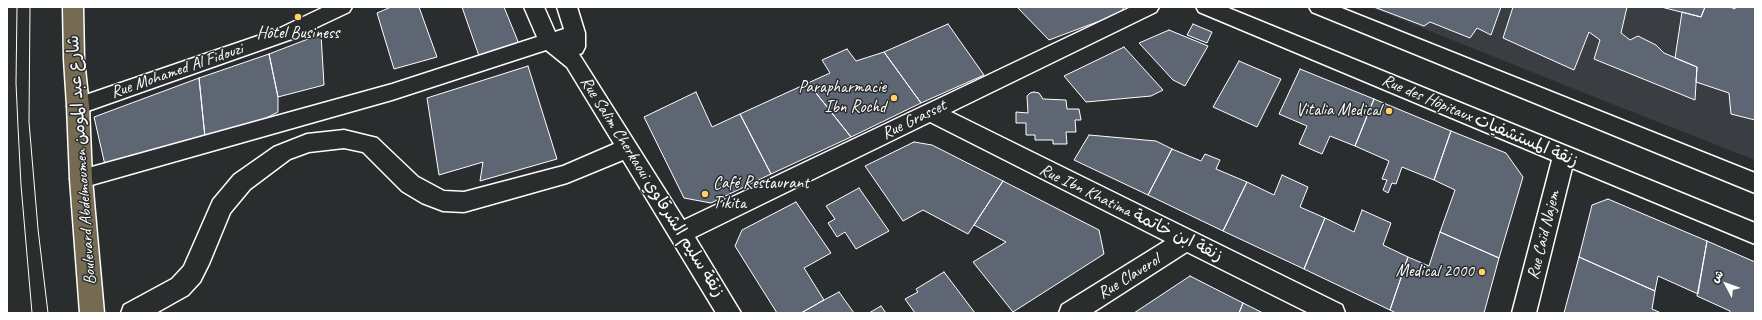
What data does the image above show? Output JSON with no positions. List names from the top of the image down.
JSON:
{
  "streets": {
    "main road": ["Boulevard Abdelmoumen شارع عبد المومن"],
    "street": [
      "Rue Mohamed Al Fidouzi",
      "Rue Grasset",
      "Rue des Hôpitaux زنقة المستشفيات",
      "Rue Salim Cherkaoui زنقة سليم الشرقاوي",
      "Rue Ibn Khatima زنقة ابن خاتمة",
      "Rue Caïd Najem",
      "Rue Claverol"
    ]
  },
  "crossings": [
    ["Rue Mohamed Al Fidouzi", "Boulevard Abdelmoumen شارع عبد المومن"],
    ["Rue Grasset", "Rue Salim Cherkaoui زنقة سليم الشرقاوي"],
    ["Rue Grasset", "Rue Ibn Khatima زنقة ابن خاتمة"],
    ["Rue des Hôpitaux زنقة المستشفيات", "Rue Caïd Najem"],
    ["Rue Ibn Khatima زنقة ابن خاتمة", "Rue Claverol"]
  ],
  "places": [
    "Hôtel Business",
    "Parapharmacie Ibn Rochd",
    "Vitalia Medical",
    "Café Restaurant Tikita",
    "Medical 2000"
  ],
  "north": "top left"
}
